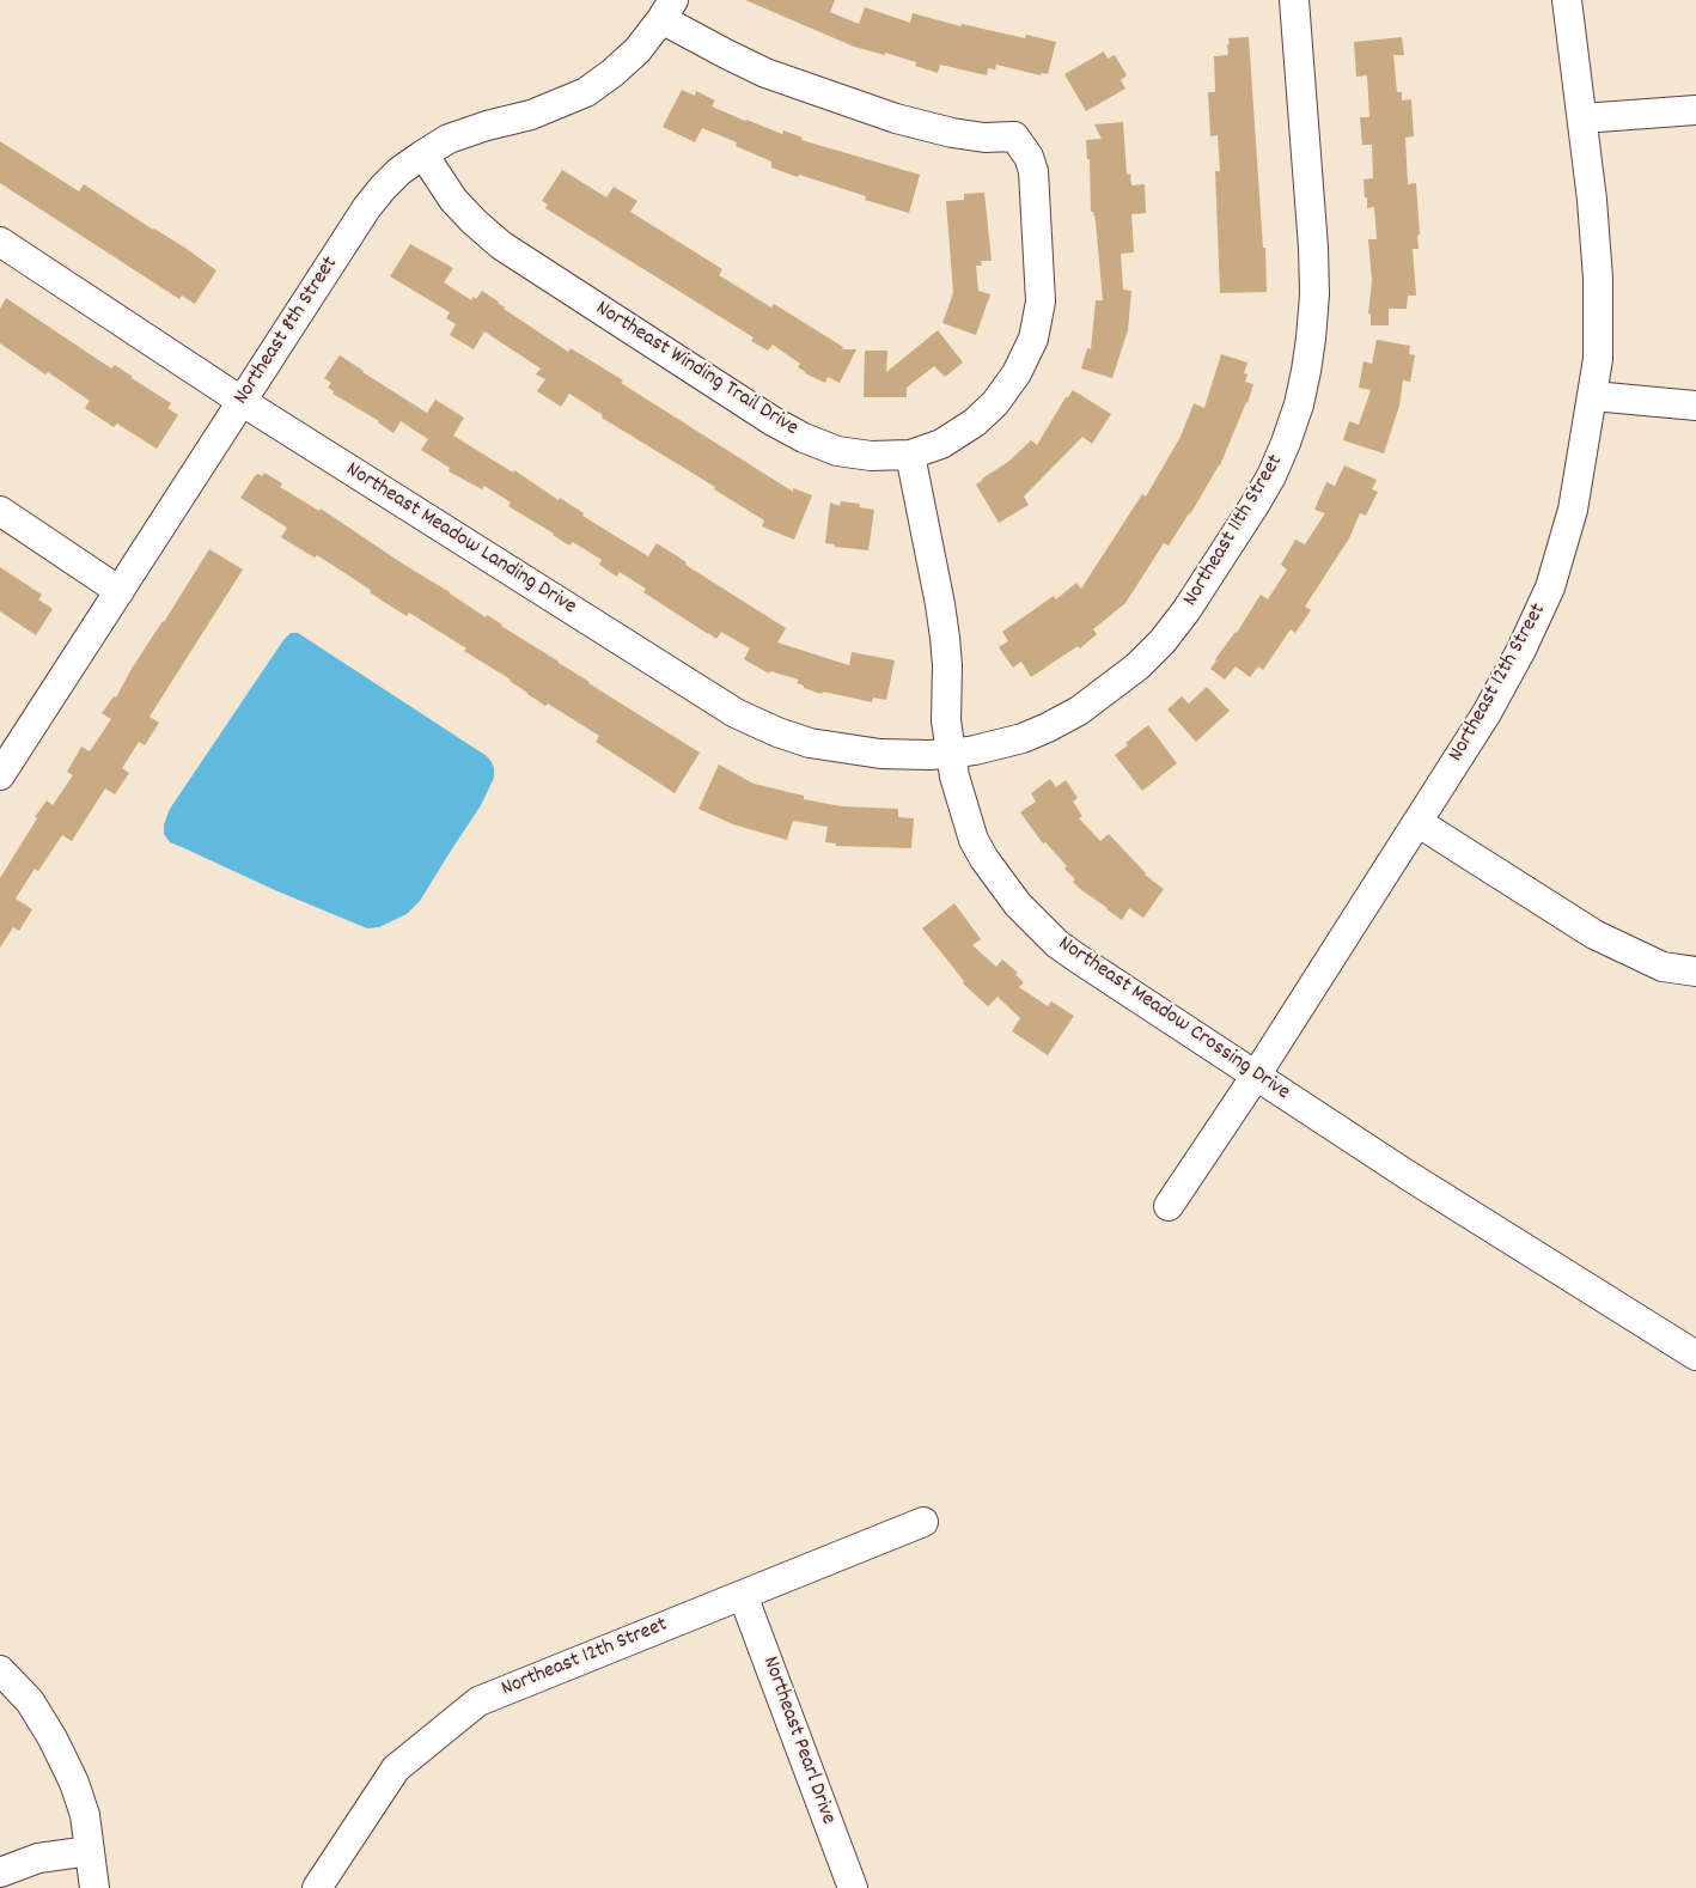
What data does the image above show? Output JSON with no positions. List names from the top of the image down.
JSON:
{
  "streets": {
    "street": [
      "Northeast 8th Street",
      "Northeast Winding Trail Drive",
      "Northeast 11th Street",
      "Northeast Meadow Landing Drive",
      "Northeast 12th Street",
      "Northeast Meadow Crossing Drive",
      "Northeast Pearl Drive"
    ]
  },
  "crossings": [
    ["Northeast 8th Street", "Northeast Winding Trail Drive"],
    ["Northeast 8th Street", "Northeast Meadow Landing Drive"],
    ["Northeast Winding Trail Drive", "Northeast Meadow Crossing Drive"],
    ["Northeast 11th Street", "Northeast Meadow Landing Drive"],
    ["Northeast 11th Street", "Northeast Meadow Crossing Drive"],
    ["Northeast Meadow Landing Drive", "Northeast Meadow Crossing Drive"],
    ["Northeast 12th Street", "Northeast Meadow Crossing Drive"],
    ["Northeast 12th Street", "Northeast Pearl Drive"]
  ]
}
